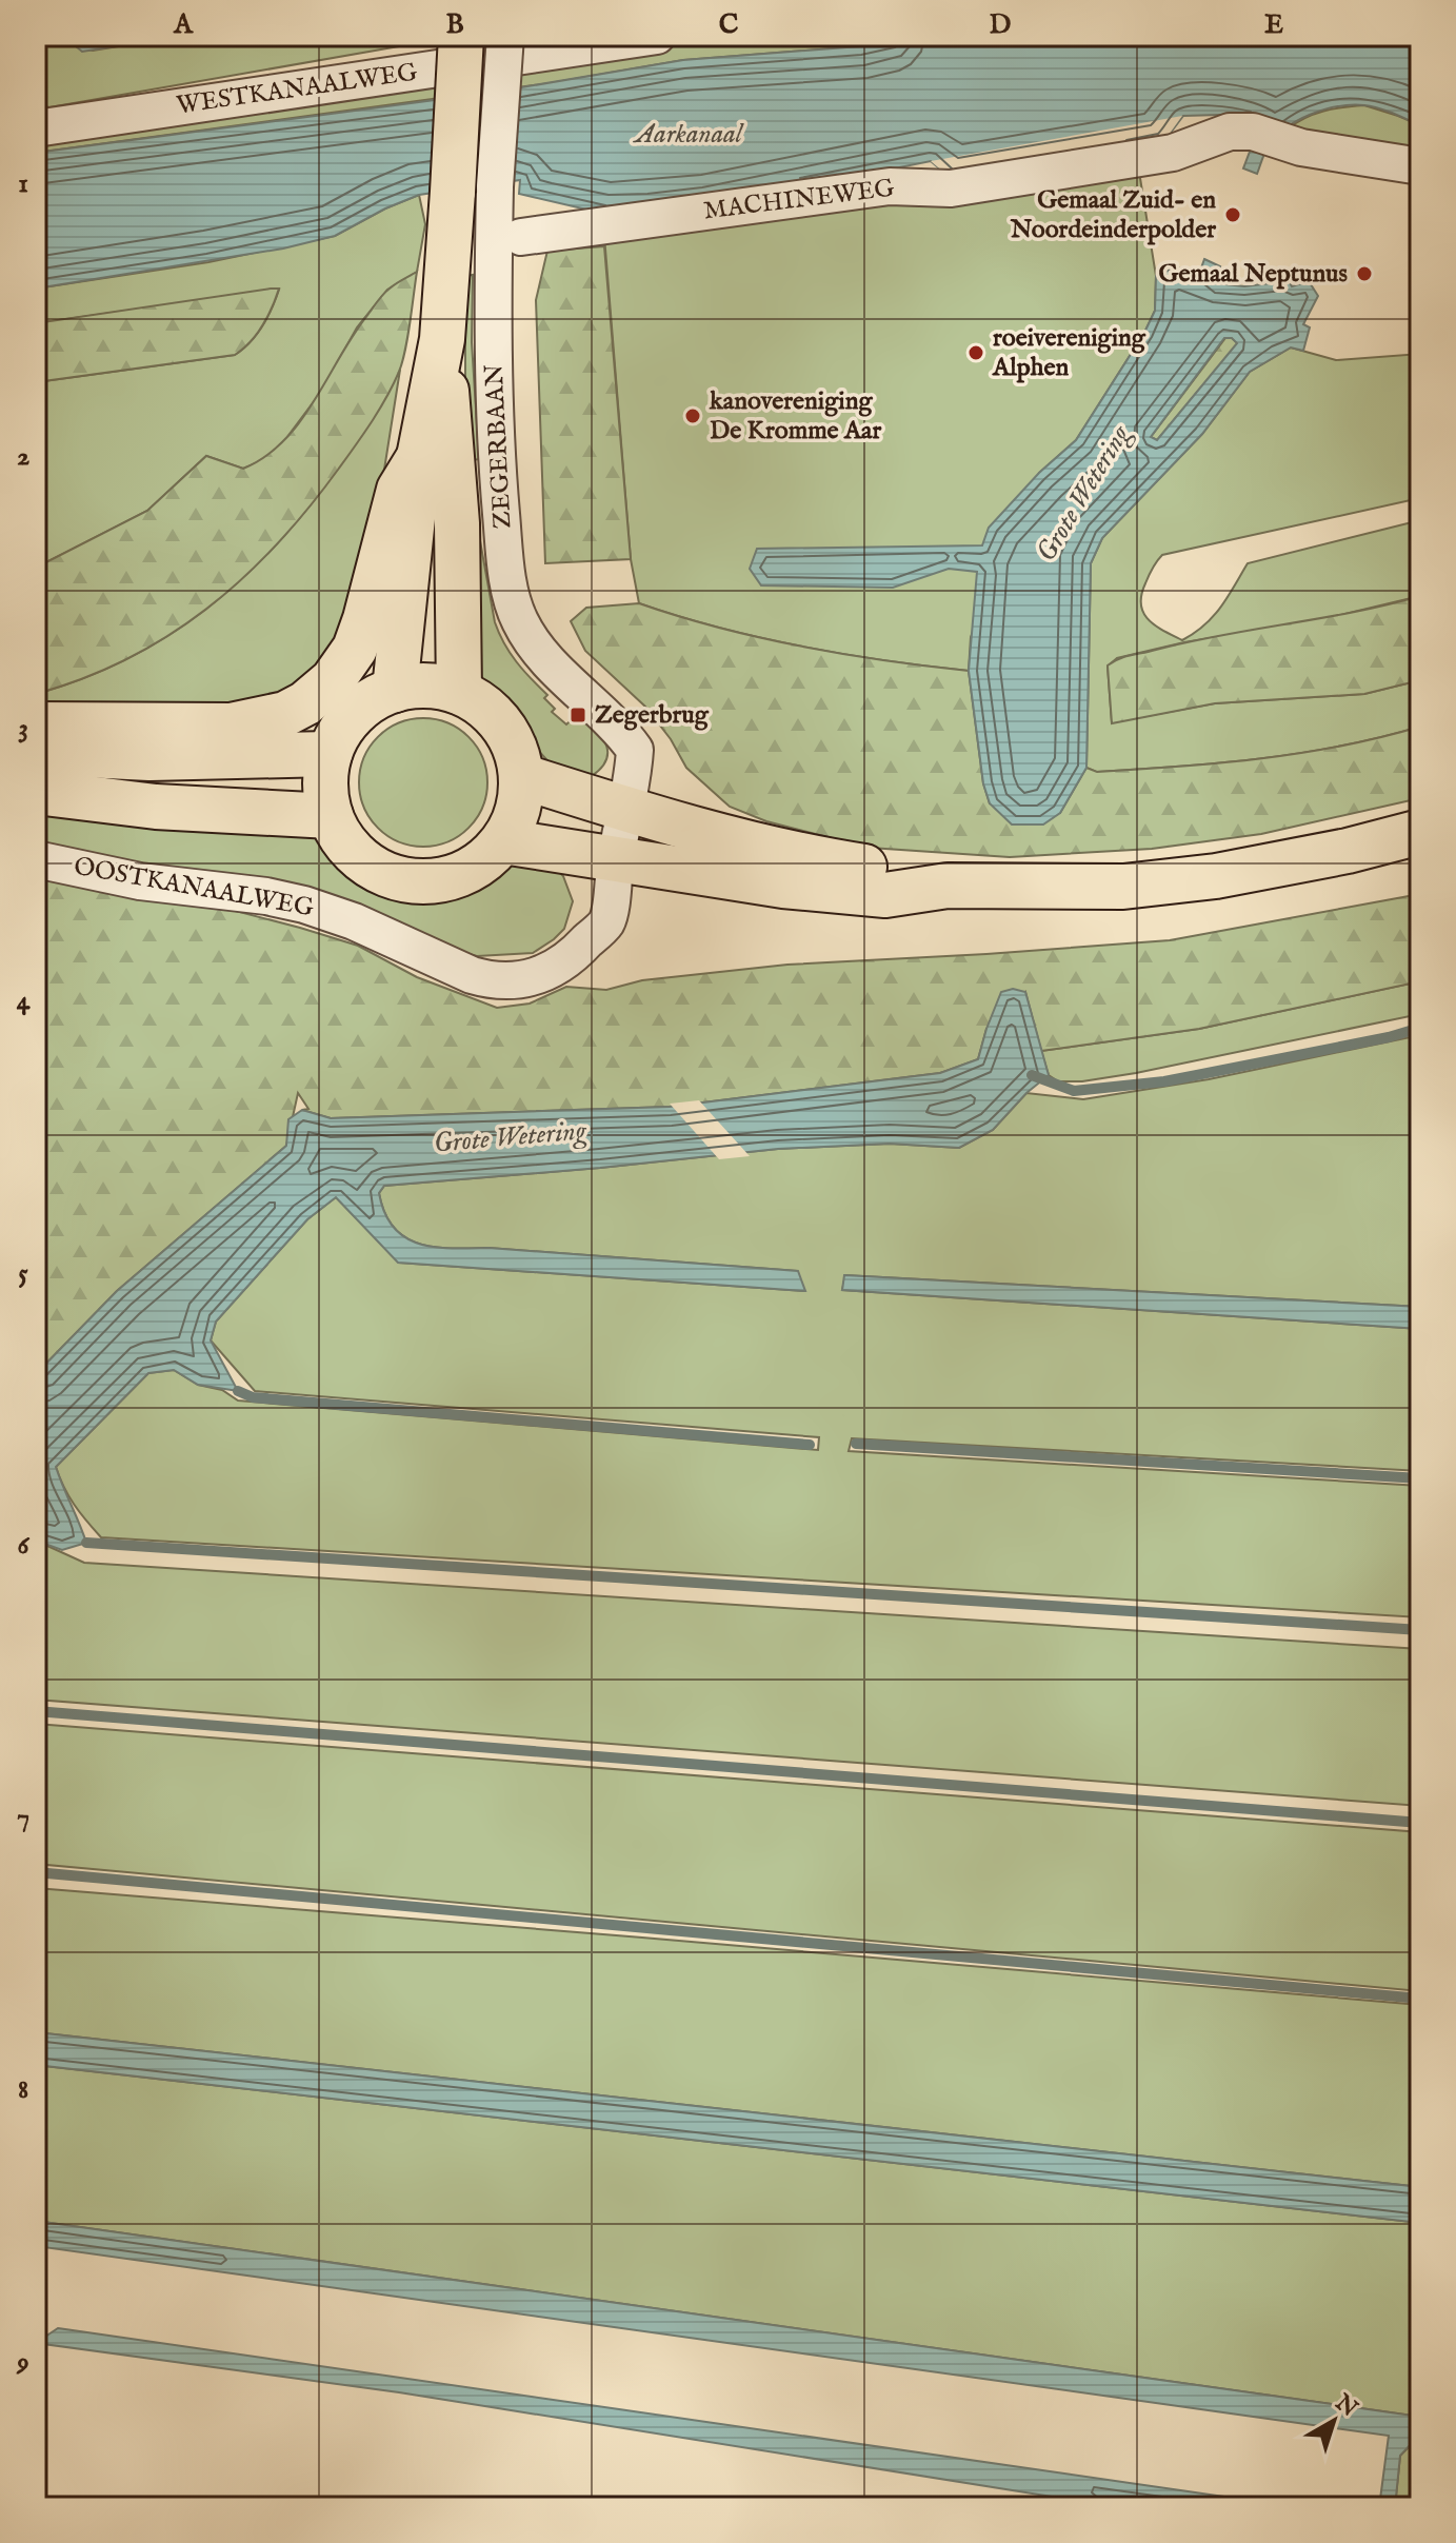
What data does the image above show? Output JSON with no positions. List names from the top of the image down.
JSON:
{
  "streets": {
    "main road": ["ZEGERBAAN"],
    "street": ["WESTKANAALWEG", "MACHINEWEG", "OOSTKANAALWEG"]
  },
  "crossings": [
    ["ZEGERBAAN", "OOSTKANAALWEG"]
  ],
  "water": ["Aarkanaal", "Grote Wetering"],
  "places": {
    "other": [
      "Gemaal Zuid- en Noordeinderpolder",
      "Gemaal Neptunus",
      "roeivereniging Alphen",
      "kanovereniging De Kromme Aar"
    ],
    "transit": ["Zegerbrug"]
  },
  "north": "top right",
  "grid": {
    "columns": [
      "A",
      "B",
      "C",
      "D",
      "E"
    ],
    "rows": [
      "1",
      "2",
      "3",
      "4",
      "5",
      "6",
      "7",
      "8",
      "9"
    ]
  }
}
